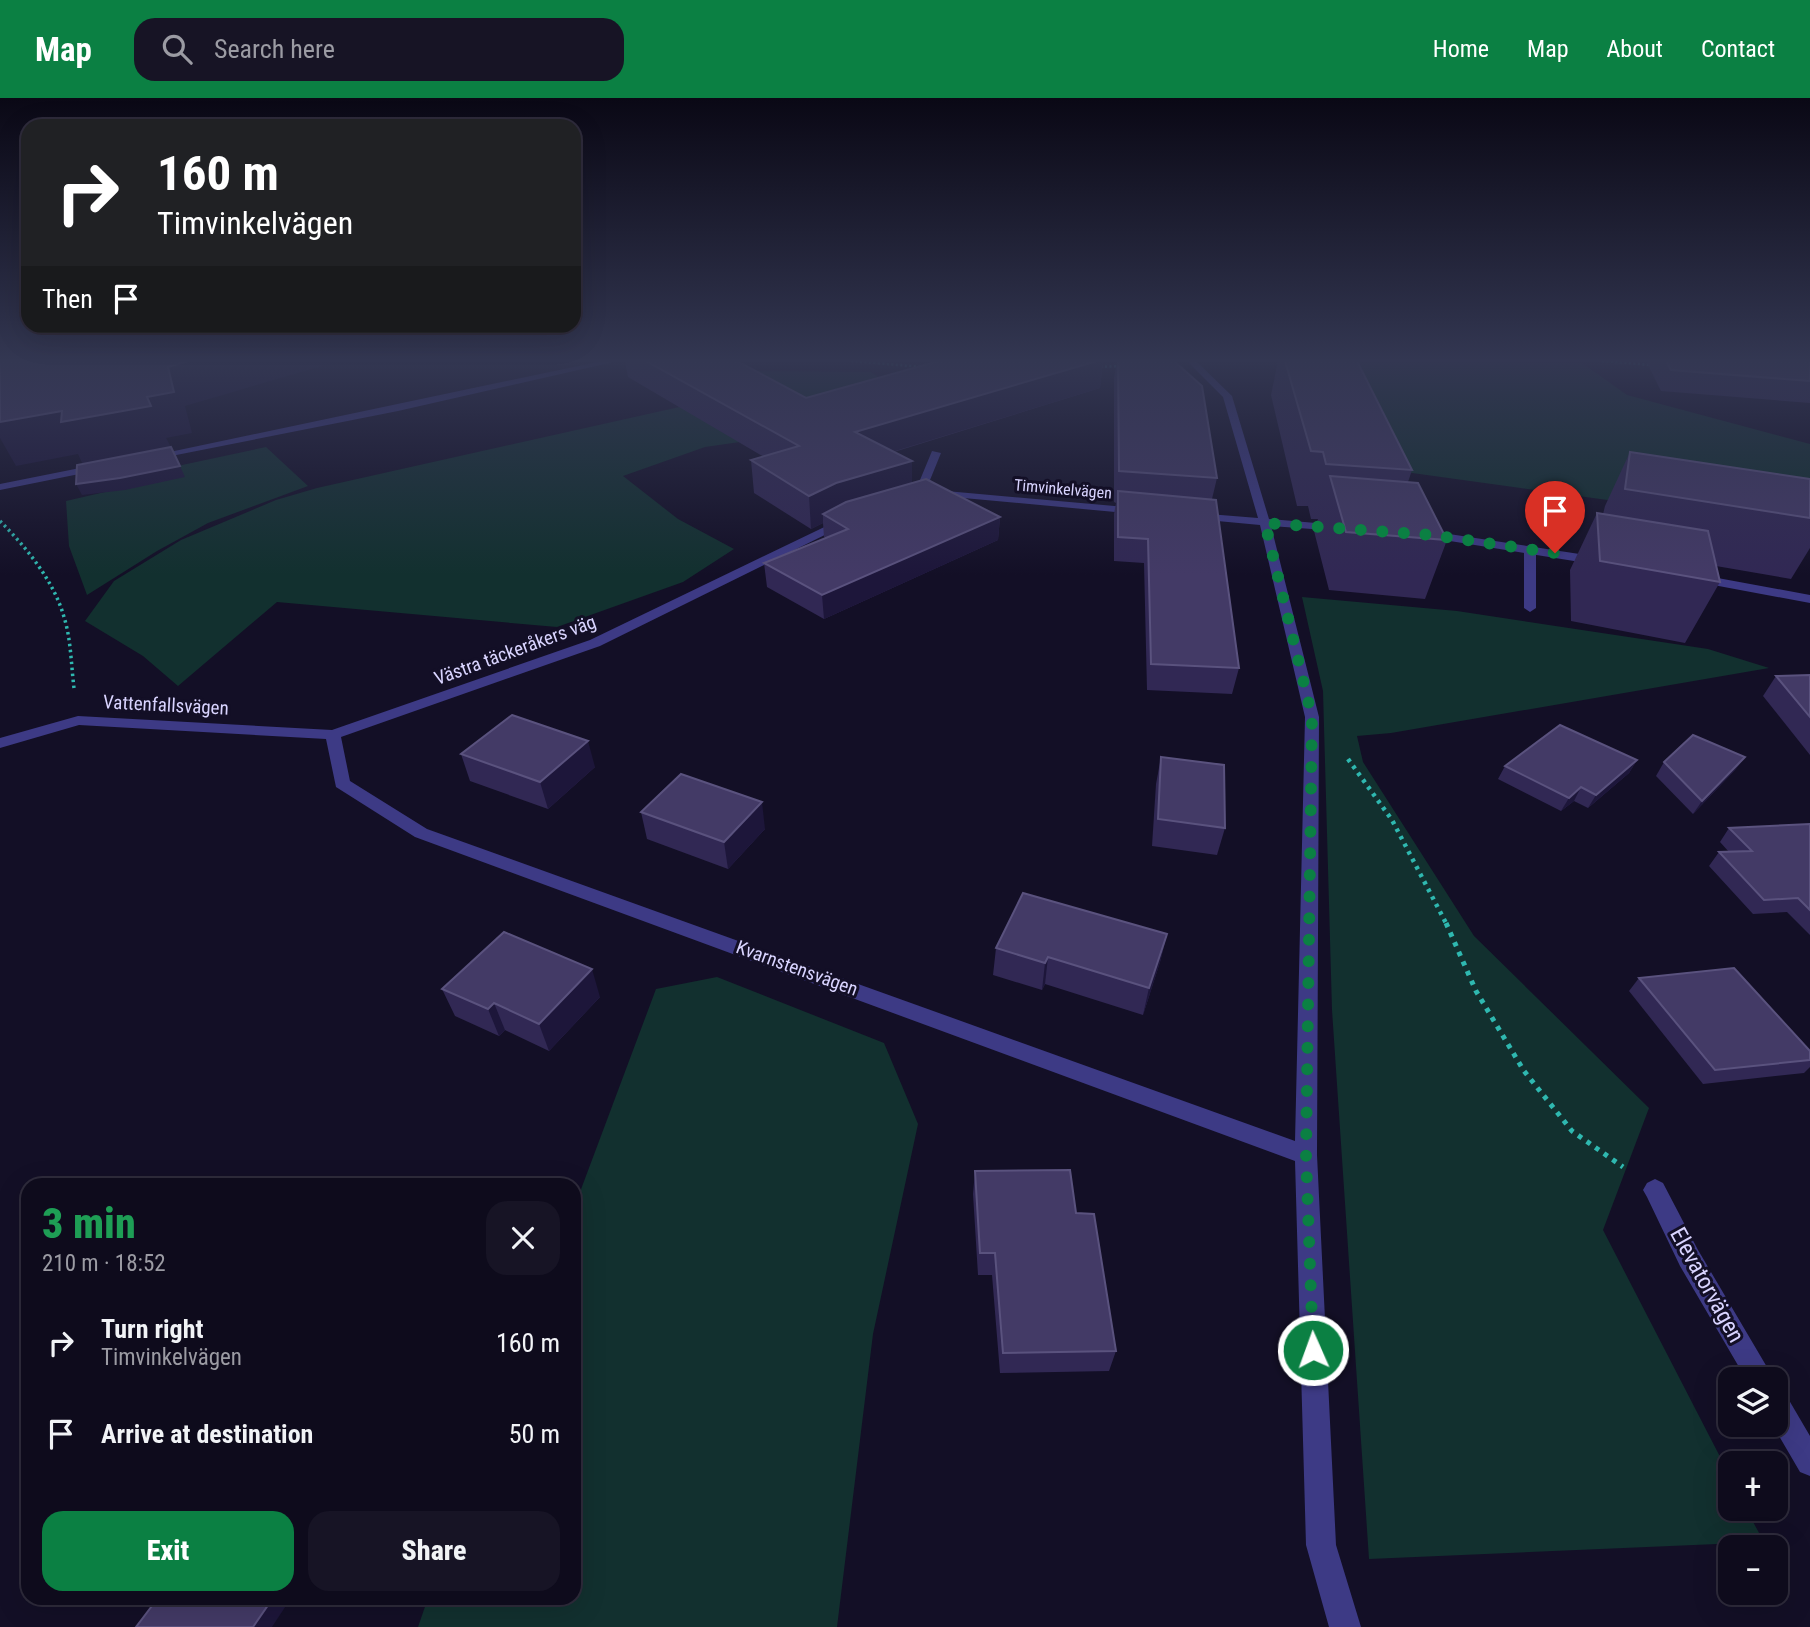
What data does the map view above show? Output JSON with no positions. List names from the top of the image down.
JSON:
{
  "streets": {
    "street": [
      "Timvinkelvägen",
      "Västra täckeråkers väg",
      "Vattenfallsvägen",
      "Kvarnstensvägen",
      "Elevatorvägen"
    ]
  },
  "crossings": [
    ["Västra täckeråkers väg", "Vattenfallsvägen"],
    ["Västra täckeråkers väg", "Kvarnstensvägen"],
    ["Vattenfallsvägen", "Kvarnstensvägen"]
  ],
  "page": {
    "header": "Map",
    "search": "Search here",
    "nav": [
      "Home",
      "Map",
      "About",
      "Contact"
    ],
    "turn": ["160 m", "Timvinkelvägen"],
    "then": "Then",
    "heading": ["3 min", "210 m · 18:52"],
    "list": [
      {
        "name": "Turn right",
        "note": "Timvinkelvägen",
        "value": "160 m"
      },
      {
        "name": "Arrive at destination",
        "value": "50 m"
      }
    ],
    "map_buttons": ["+", "−"],
    "buttons": ["Exit", "Share"]
  }
}
